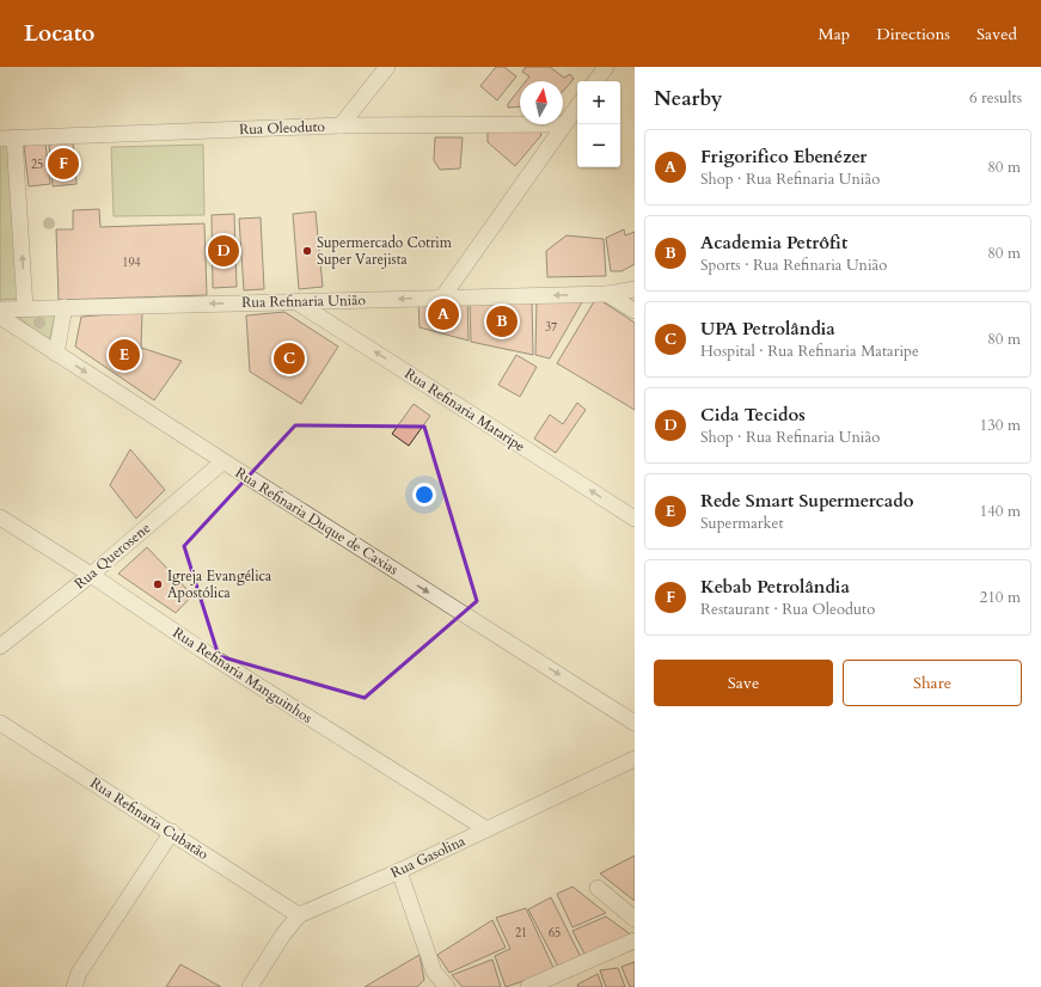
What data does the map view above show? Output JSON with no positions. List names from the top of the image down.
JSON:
{
  "streets": {
    "street": [
      "Rua Oleoduto",
      "Rua Refinaria União",
      "Rua Refinaria Mataripe",
      "Rua Refinaria Duque de Caxias",
      "Rua Querosene",
      "Rua Refinaria Manguinhos",
      "Rua Refinaria Cubatão",
      "Rua Gasolina"
    ]
  },
  "crossings": [
    ["Rua Refinaria União", "Rua Refinaria Mataripe"],
    ["Rua Refinaria Duque de Caxias", "Rua Querosene"],
    ["Rua Querosene", "Rua Refinaria Manguinhos"],
    ["Rua Refinaria Manguinhos", "Rua Gasolina"],
    ["Rua Refinaria Cubatão", "Rua Gasolina"]
  ],
  "one_way": ["Rua Refinaria União", "Rua Refinaria Mataripe", "Rua Refinaria Duque de Caxias"],
  "places": ["Supermercado Cotrim Super Varejista", "Igreja Evangélica Apostólica"],
  "house_numbers": [
    "25",
    "194",
    "37",
    "21",
    "65"
  ],
  "north": "top",
  "page": {
    "header": "Locato",
    "nav": ["Map", "Directions", "Saved"],
    "heading": ["Nearby", "6 results"],
    "map_buttons": ["+", "−"],
    "list": [
      {
        "mark": "A",
        "name": "Frigorifico Ebenézer",
        "note": "Shop · Rua Refinaria União",
        "value": "80 m"
      },
      {
        "mark": "B",
        "name": "Academia Petrôfit",
        "note": "Sports · Rua Refinaria União",
        "value": "80 m"
      },
      {
        "mark": "C",
        "name": "UPA Petrolândia",
        "note": "Hospital · Rua Refinaria Mataripe",
        "value": "80 m"
      },
      {
        "mark": "D",
        "name": "Cida Tecidos",
        "note": "Shop · Rua Refinaria União",
        "value": "130 m"
      },
      {
        "mark": "E",
        "name": "Rede Smart Supermercado",
        "note": "Supermarket",
        "value": "140 m"
      },
      {
        "mark": "F",
        "name": "Kebab Petrolândia",
        "note": "Restaurant · Rua Oleoduto",
        "value": "210 m"
      }
    ],
    "pins": [
      "F",
      "D",
      "A",
      "B",
      "E",
      "C"
    ],
    "buttons": ["Save", "Share"]
  }
}
